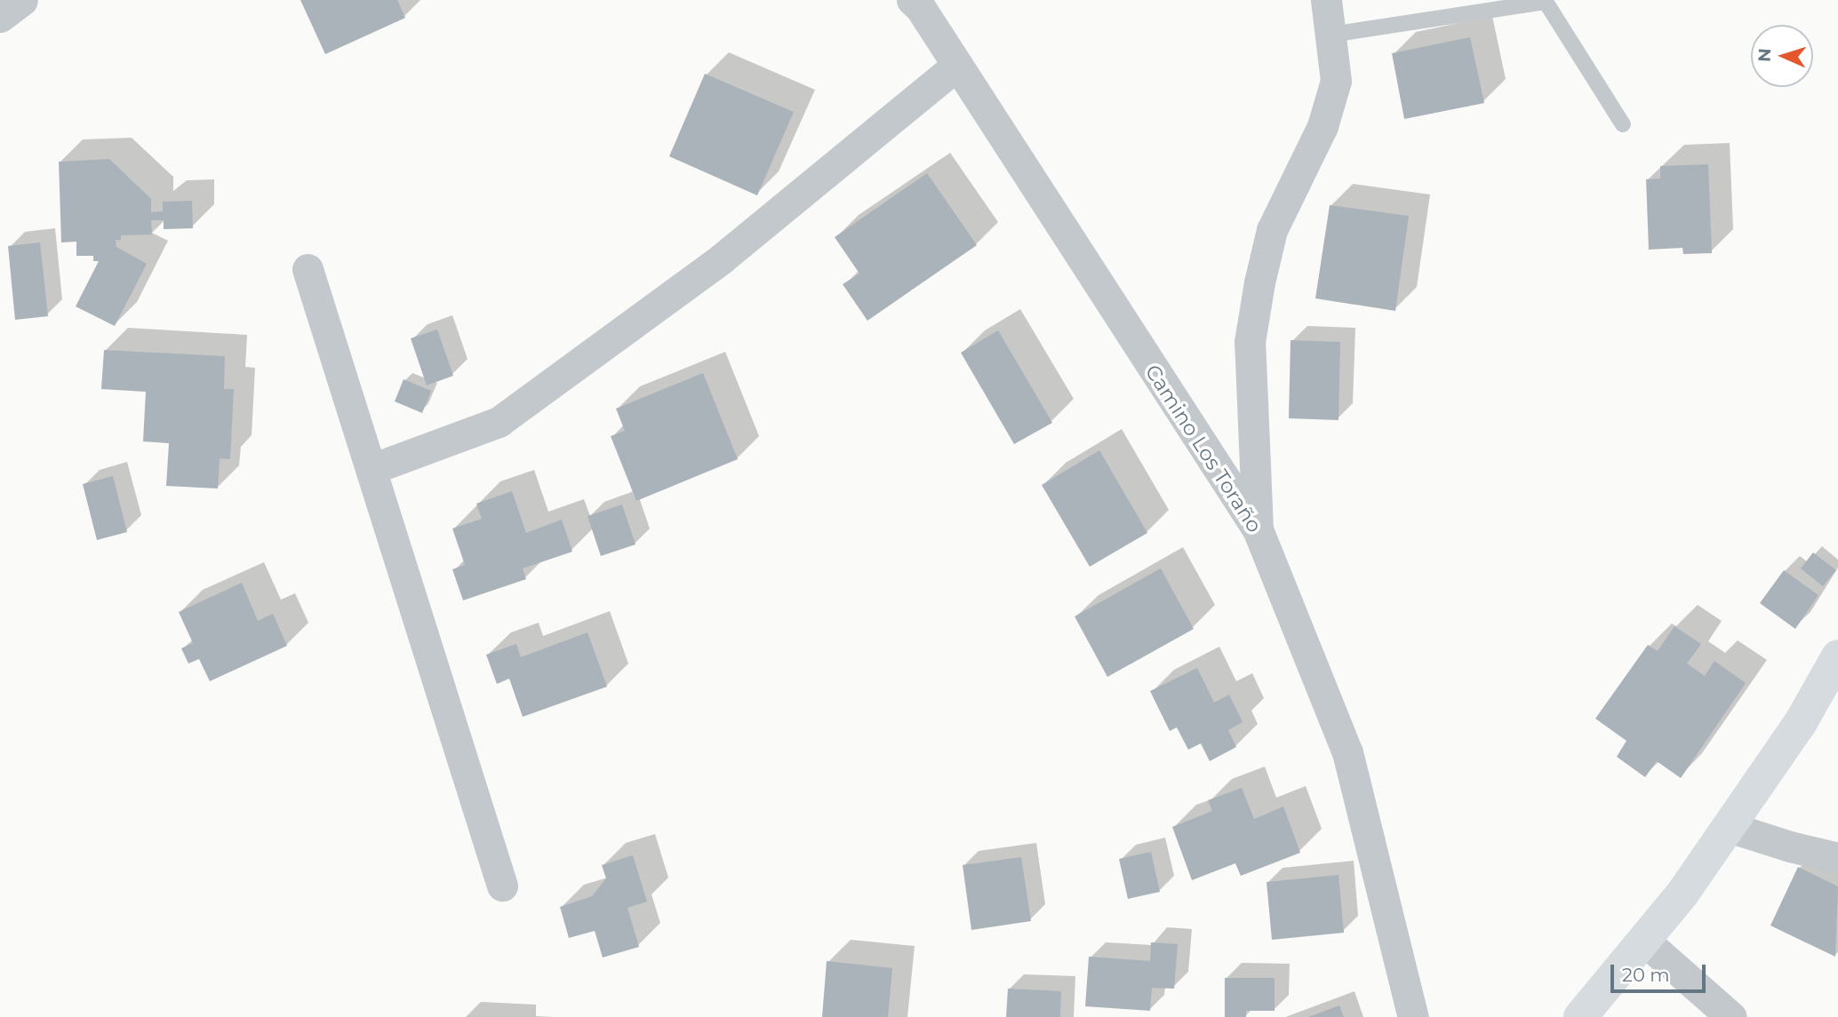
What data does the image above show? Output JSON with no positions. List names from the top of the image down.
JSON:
{
  "streets": {
    "street": ["Camino Los Toraño"]
  },
  "scale_bar": "20 m",
  "north": "left"
}
